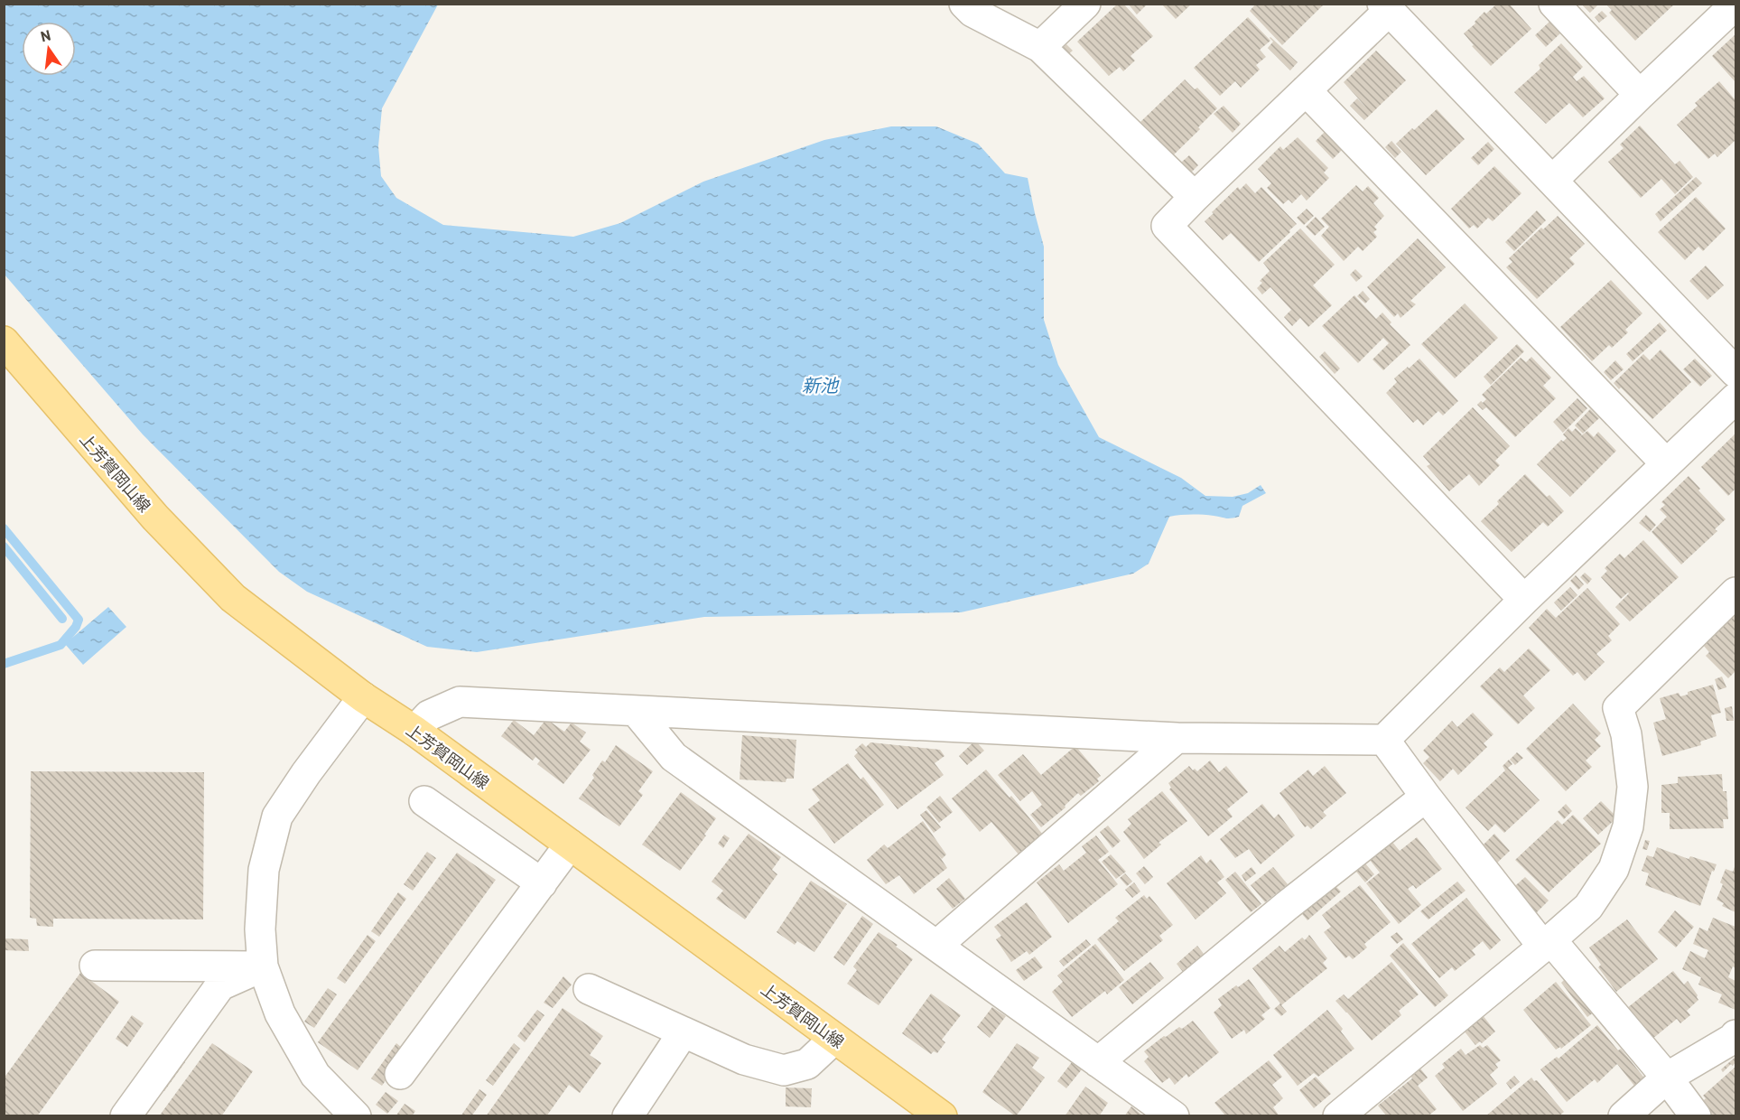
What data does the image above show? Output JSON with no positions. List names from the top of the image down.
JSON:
{
  "streets": {
    "main road": ["上芳賀岡山線"]
  },
  "water": ["新池"],
  "north": "top"
}
